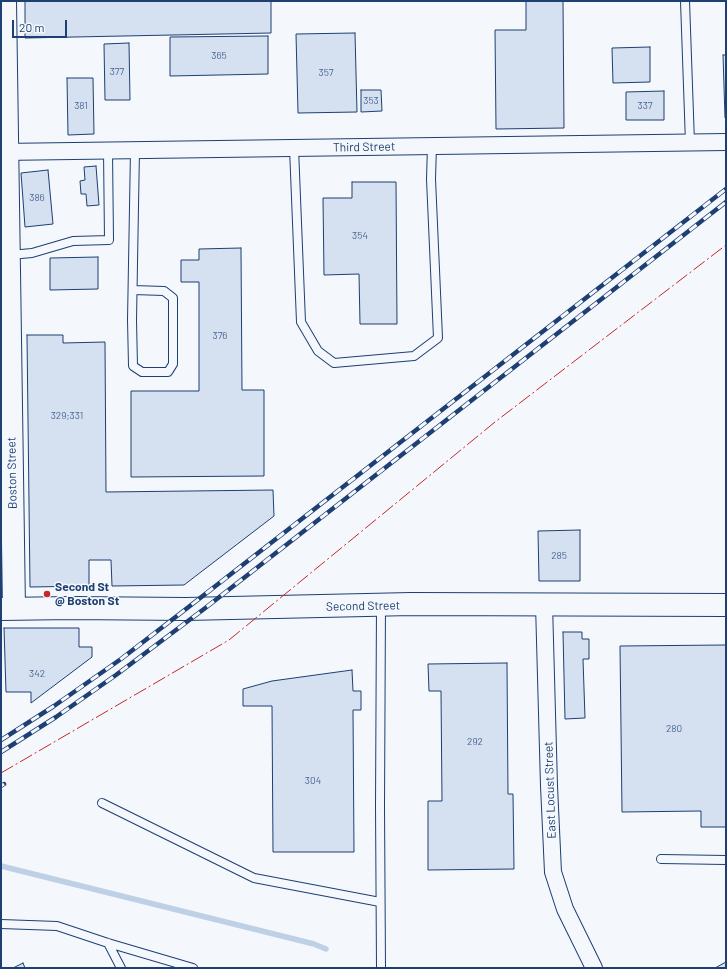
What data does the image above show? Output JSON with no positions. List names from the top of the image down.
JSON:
{
  "streets": {
    "main road": ["Boston Street", "Second Street"],
    "street": ["Third Street", "East Locust Street"]
  },
  "crossings": [
    ["Third Street", "Boston Street"],
    ["Boston Street", "Second Street"],
    ["Second Street", "East Locust Street"]
  ],
  "places": ["Second St @ Boston St"],
  "house_numbers": [
    "365",
    "377",
    "357",
    "353",
    "381",
    "337",
    "386",
    "354",
    "376",
    "329;331",
    "285",
    "342",
    "280",
    "292",
    "304"
  ],
  "scale_bar": "20 m"
}
